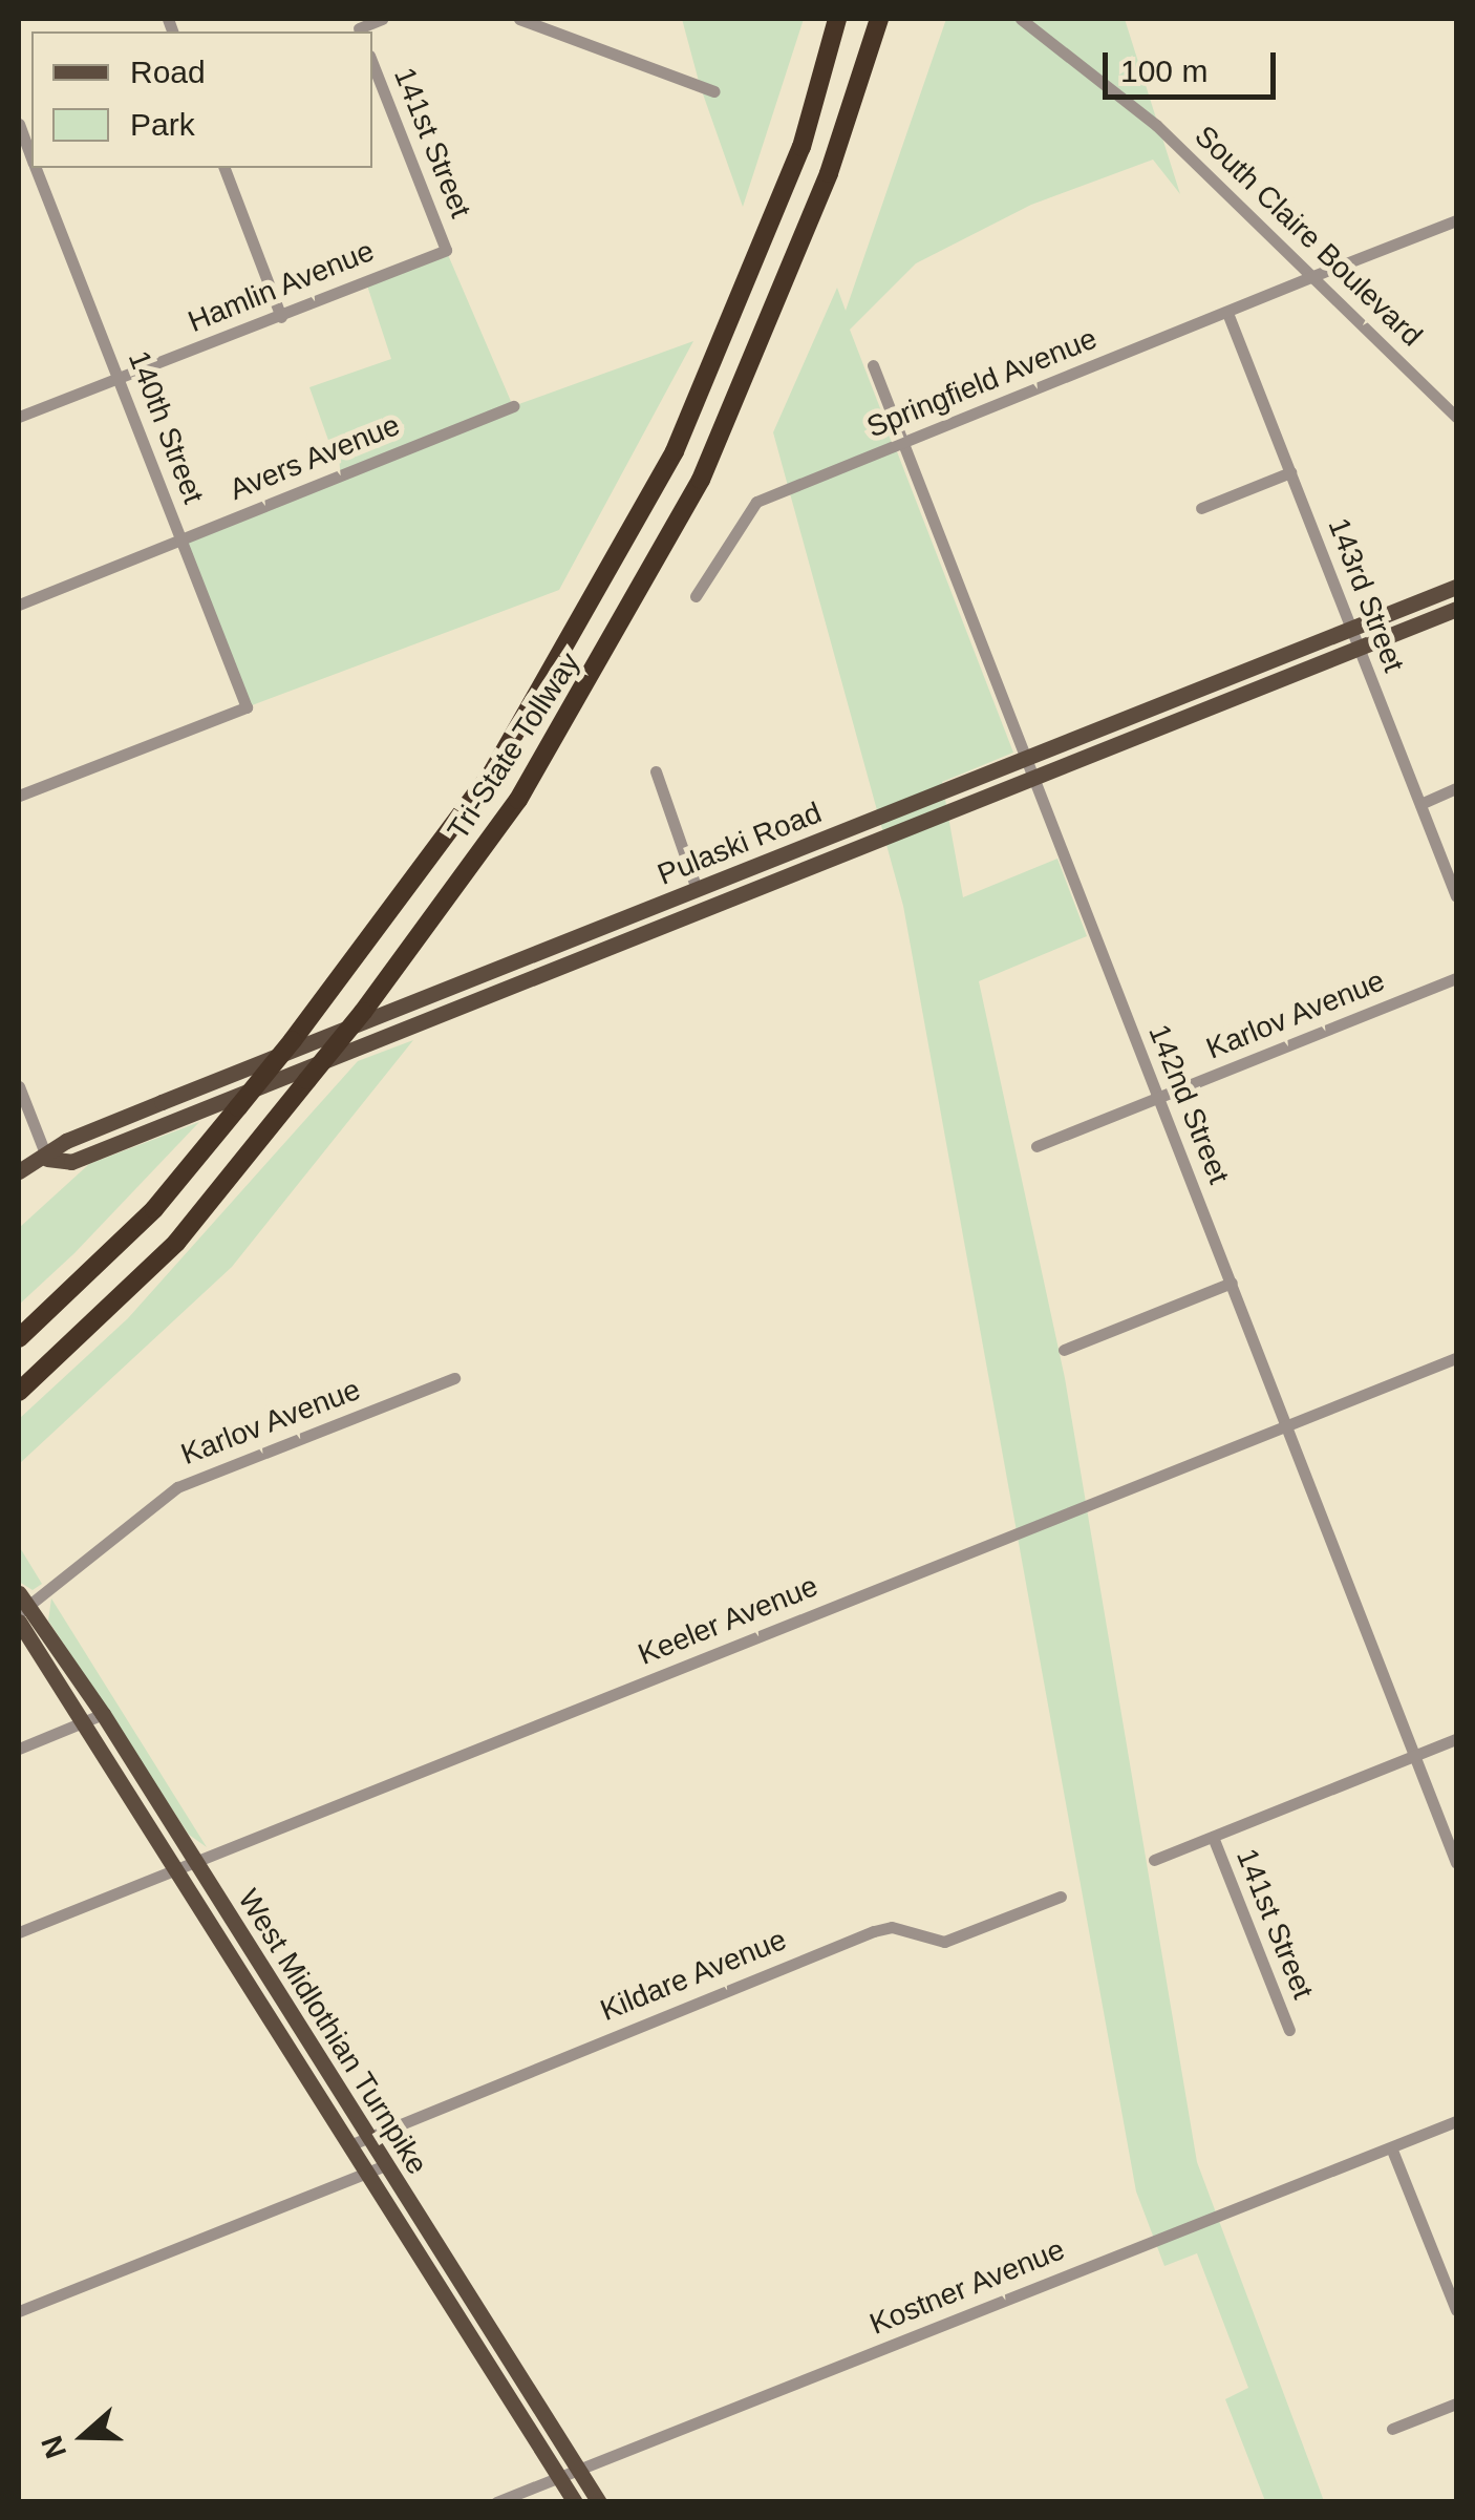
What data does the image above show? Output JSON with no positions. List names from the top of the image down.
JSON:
{
  "streets": {
    "highway": ["Tri-State Tollway"],
    "main road": ["Pulaski Road", "West Midlothian Turnpike"],
    "street": [
      "141st Street",
      "South Claire Boulevard",
      "Hamlin Avenue",
      "Springfield Avenue",
      "140th Street",
      "Avers Avenue",
      "143rd Street",
      "Karlov Avenue",
      "142nd Street",
      "Keeler Avenue",
      "Kildare Avenue",
      "Kostner Avenue"
    ]
  },
  "crossings": [
    ["141st Street", "Hamlin Avenue"],
    ["South Claire Boulevard", "Springfield Avenue"],
    ["Hamlin Avenue", "140th Street"],
    ["Springfield Avenue", "143rd Street"],
    ["Springfield Avenue", "142nd Street"],
    ["140th Street", "Avers Avenue"],
    ["143rd Street", "Pulaski Road"],
    ["Pulaski Road", "142nd Street"],
    ["Karlov Avenue", "142nd Street"],
    ["Karlov Avenue", "West Midlothian Turnpike"],
    ["142nd Street", "Keeler Avenue"],
    ["Keeler Avenue", "West Midlothian Turnpike"],
    ["Kildare Avenue", "West Midlothian Turnpike"],
    ["West Midlothian Turnpike", "Kostner Avenue"]
  ],
  "legend": ["Road", "Park"],
  "scale_bar": "100 m",
  "north": "left"
}
